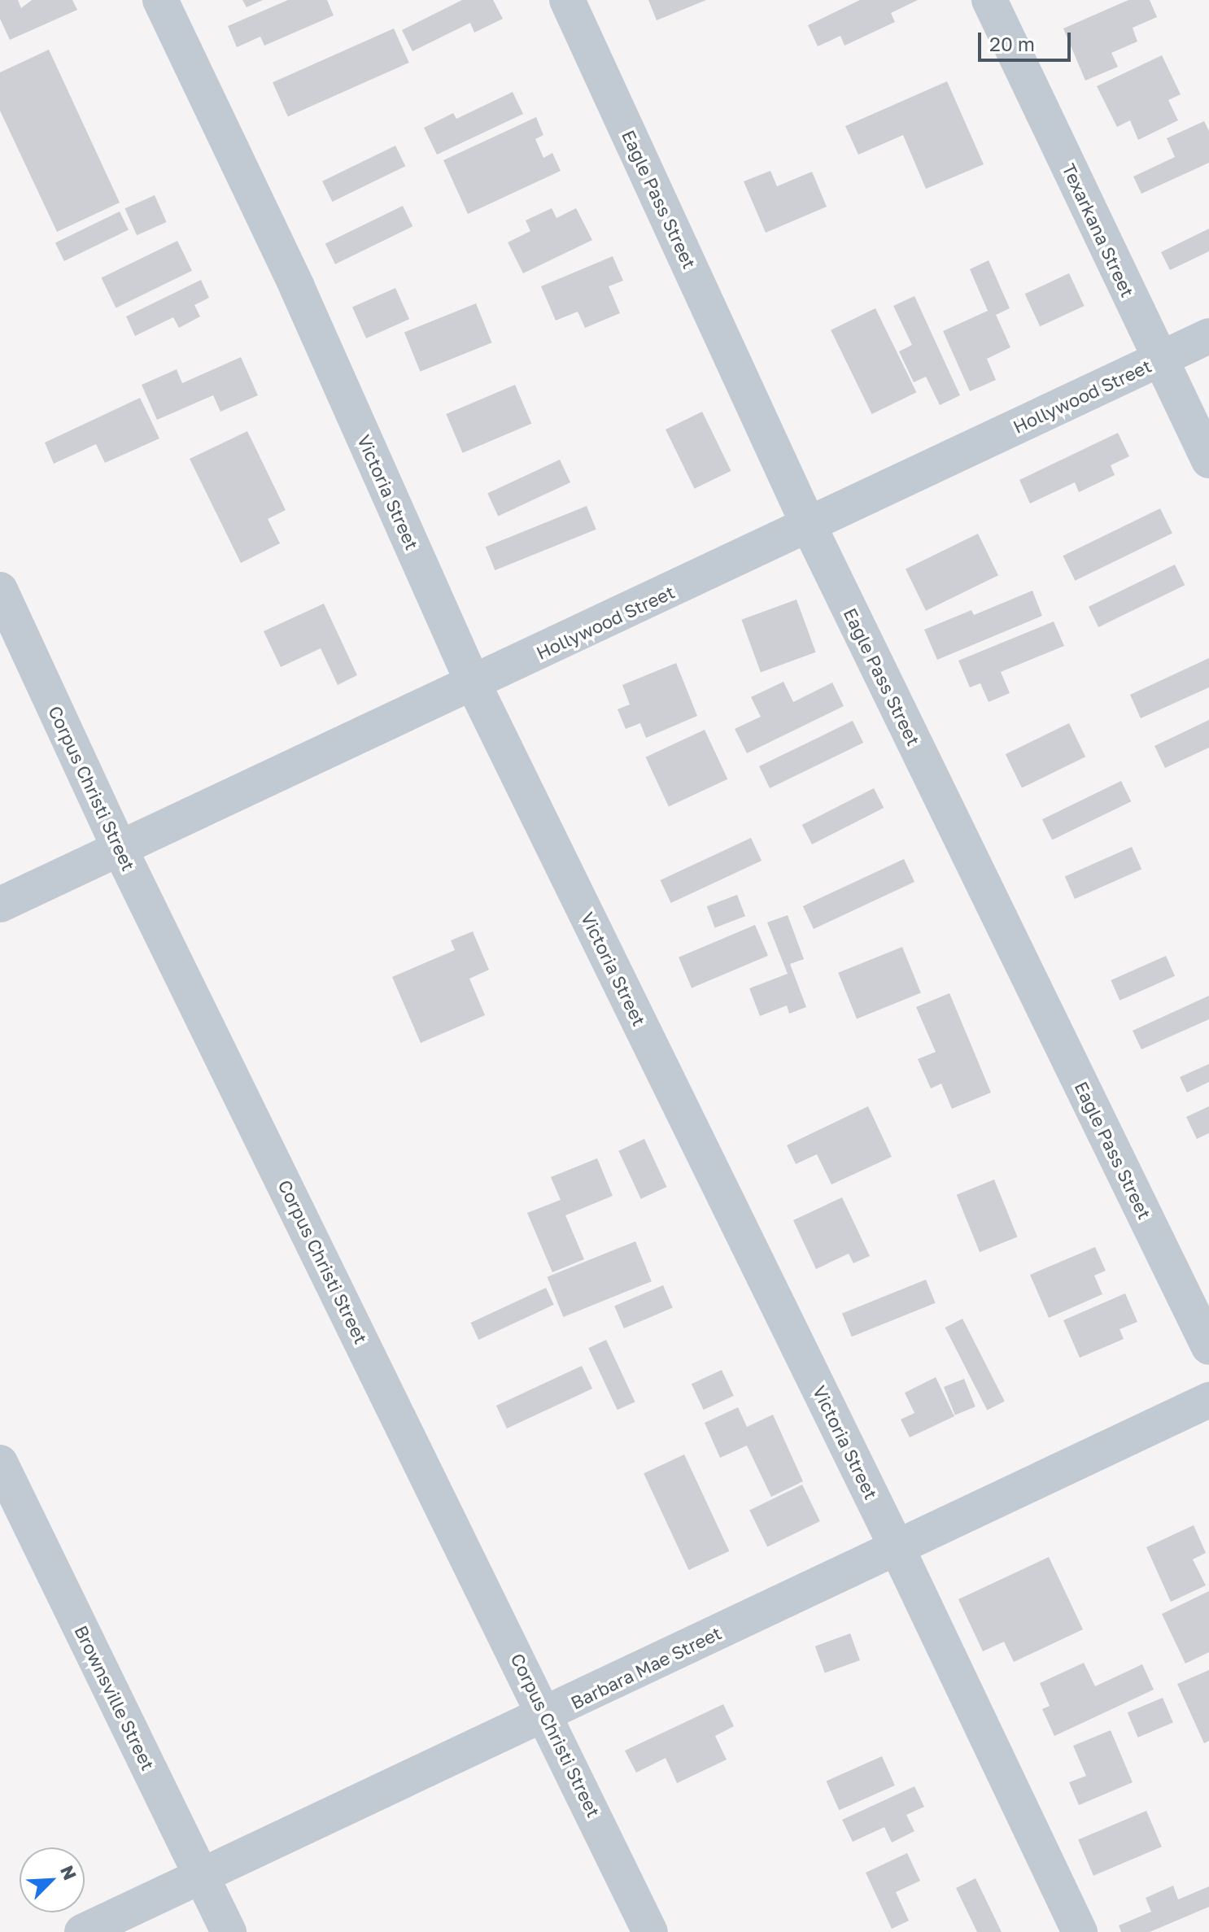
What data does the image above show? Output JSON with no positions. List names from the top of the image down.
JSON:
{
  "streets": {
    "street": [
      "Eagle Pass Street",
      "Texarkana Street",
      "Hollywood Street",
      "Victoria Street",
      "Corpus Christi Street",
      "Barbara Mae Street",
      "Brownsville Street"
    ]
  },
  "crossings": [
    ["Eagle Pass Street", "Hollywood Street"],
    ["Texarkana Street", "Hollywood Street"],
    ["Hollywood Street", "Victoria Street"],
    ["Hollywood Street", "Corpus Christi Street"],
    ["Victoria Street", "Barbara Mae Street"],
    ["Corpus Christi Street", "Barbara Mae Street"],
    ["Barbara Mae Street", "Brownsville Street"]
  ],
  "scale_bar": "20 m",
  "north": "top right"
}
